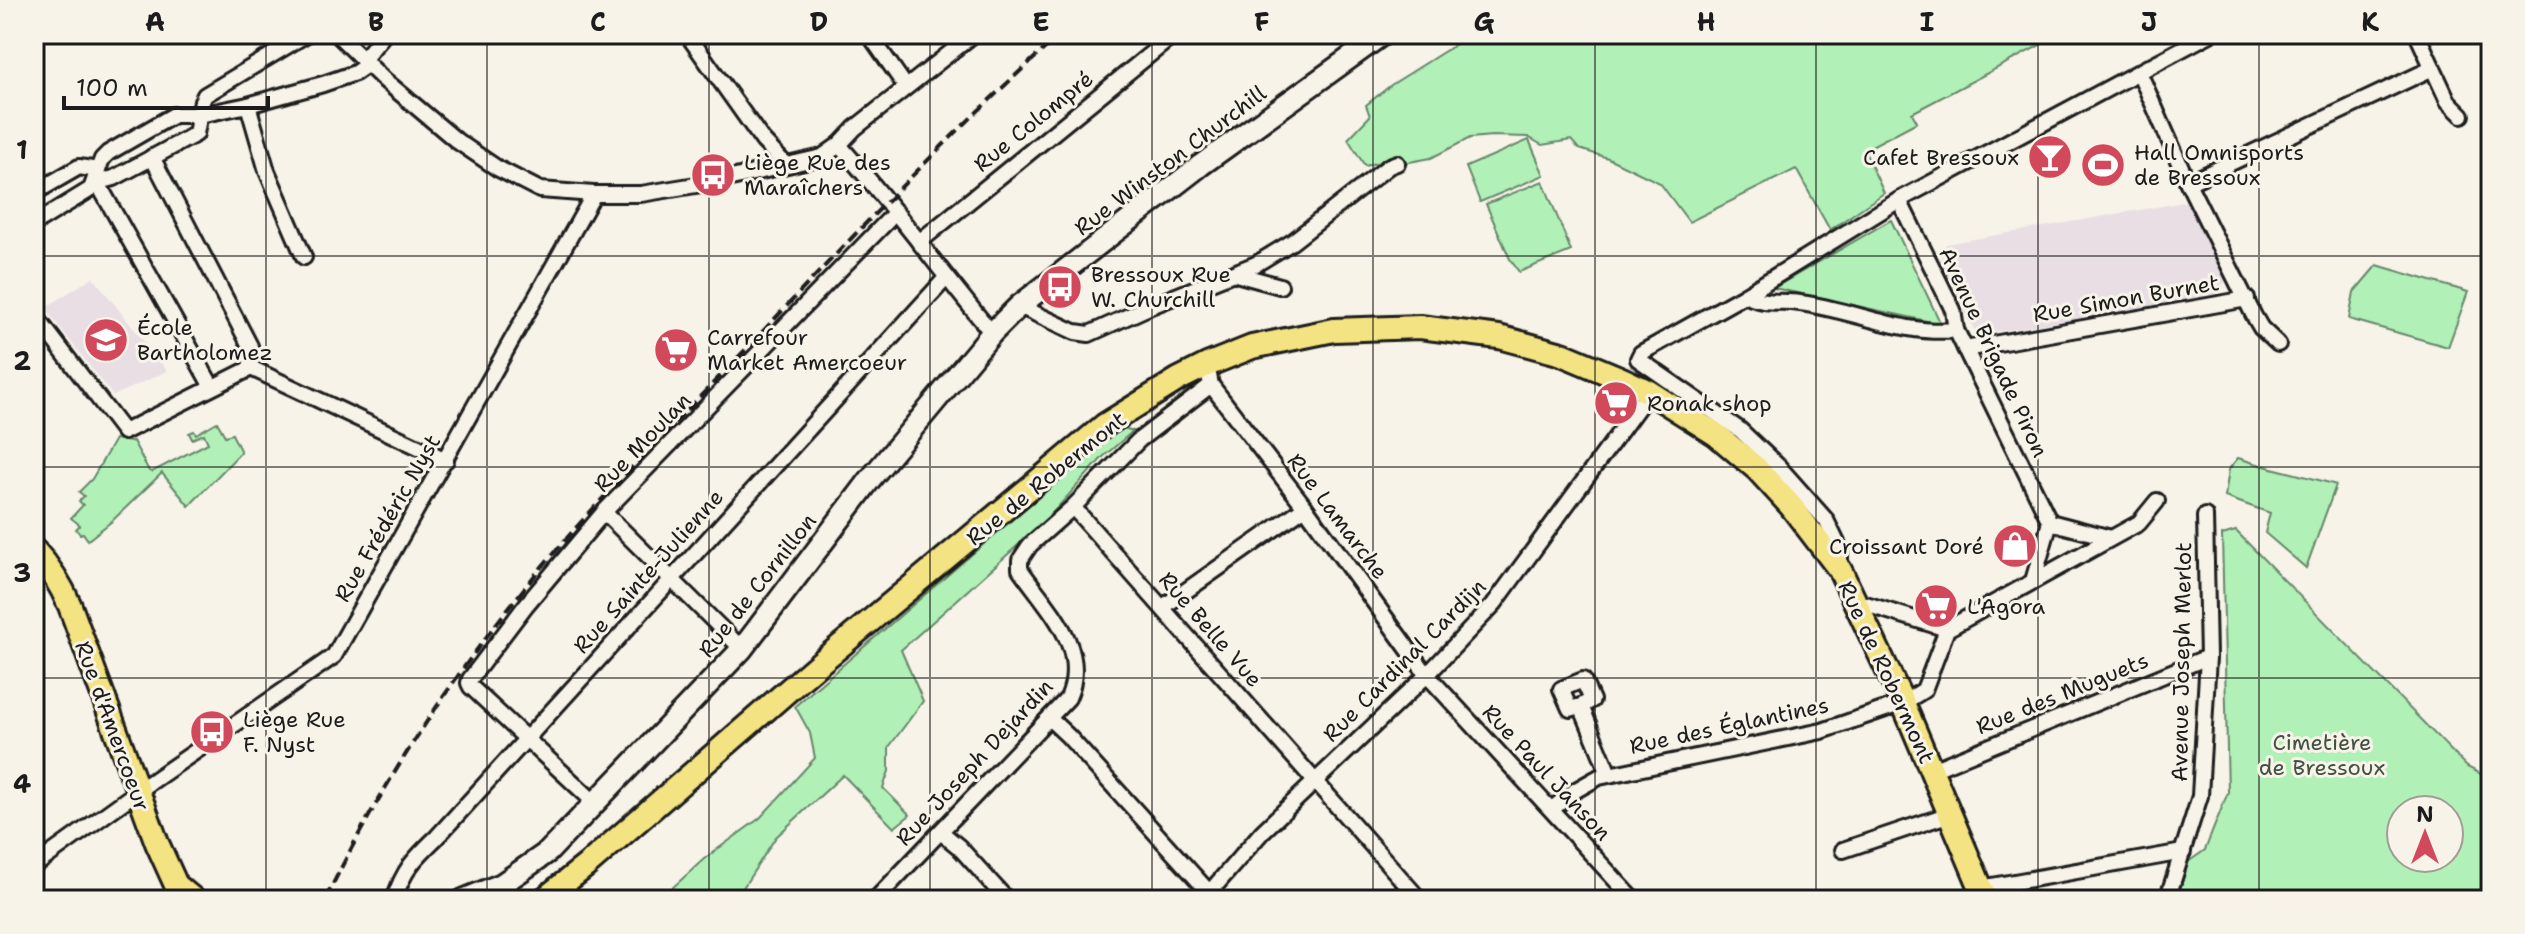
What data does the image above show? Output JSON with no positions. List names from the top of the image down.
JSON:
{
  "streets": {
    "main road": [
      "Rue Winston Churchill",
      "Rue de Robermont",
      "Rue de Cornillon",
      "Rue d'Amercoeur"
    ],
    "street": [
      "Rue Colompré",
      "Rue Simon Burnet",
      "Avenue Brigade Piron",
      "Rue Moulan",
      "Rue Lamarche",
      "Rue Frédéric Nyst",
      "Rue Sainte-Julienne",
      "Rue Belle Vue",
      "Rue Cardinal Cardijn",
      "Avenue Joseph Merlot",
      "Rue des Muguets",
      "Rue des Églantines",
      "Rue Joseph Dejardin",
      "Rue Paul Janson"
    ]
  },
  "crossings": [
    ["Rue Winston Churchill", "Rue de Cornillon"],
    ["Rue Simon Burnet", "Avenue Brigade Piron"],
    ["Rue Moulan", "Rue Sainte-Julienne"],
    ["Rue de Robermont", "Rue Lamarche"],
    ["Rue de Robermont", "Rue Cardinal Cardijn"],
    ["Rue de Robermont", "Rue des Muguets"],
    ["Rue de Robermont", "Rue des Églantines"],
    ["Rue Lamarche", "Rue Cardinal Cardijn"],
    ["Rue Lamarche", "Rue Paul Janson"],
    ["Rue Frédéric Nyst", "Rue d'Amercoeur"],
    ["Rue Belle Vue", "Rue Cardinal Cardijn"],
    ["Rue Belle Vue", "Rue Joseph Dejardin"],
    ["Rue Cardinal Cardijn", "Rue Paul Janson"],
    ["Avenue Joseph Merlot", "Rue des Muguets"],
    ["Rue des Églantines", "Rue Paul Janson"]
  ],
  "parks": ["Cimetière de Bressoux"],
  "places": {
    "bar": ["Cafet Bressoux"],
    "sports": ["Hall Omnisports de Bressoux"],
    "bus stop": ["Liège Rue des Maraîchers", "Bressoux Rue W. Churchill", "Liège Rue F. Nyst"],
    "school or university": ["École Bartholomez"],
    "supermarket": ["Carrefour Market Amercoeur", "Ronak shop", "L'Agora"],
    "shop": ["Croissant Doré"]
  },
  "scale_bar": "100 m",
  "north": "top",
  "grid": {
    "columns": [
      "A",
      "B",
      "C",
      "D",
      "E",
      "F",
      "G",
      "H",
      "I",
      "J",
      "K"
    ],
    "rows": [
      "1",
      "2",
      "3",
      "4"
    ]
  }
}
